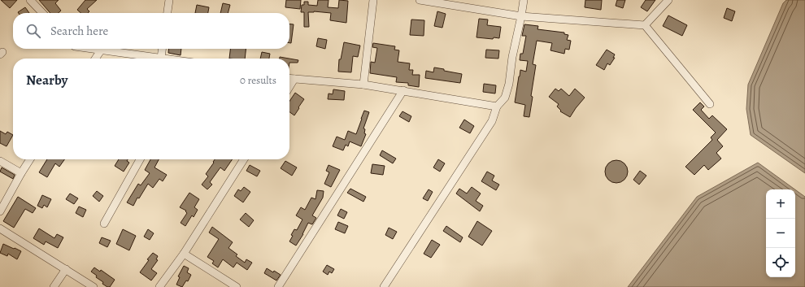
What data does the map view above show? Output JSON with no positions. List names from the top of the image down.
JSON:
{
  "page": {
    "search": "Search here",
    "heading": ["Nearby", "0 results"],
    "map_buttons": ["+", "−"]
  }
}
